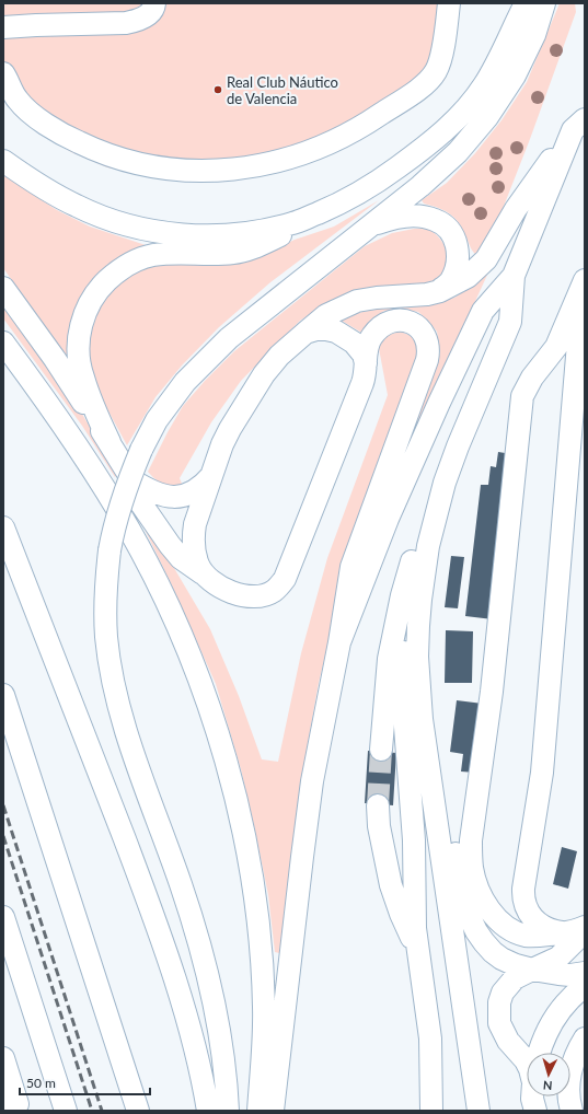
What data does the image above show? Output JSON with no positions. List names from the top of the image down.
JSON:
{
  "places": ["Real Club Náutico de Valencia"],
  "scale_bar": "50 m",
  "north": "bottom"
}
